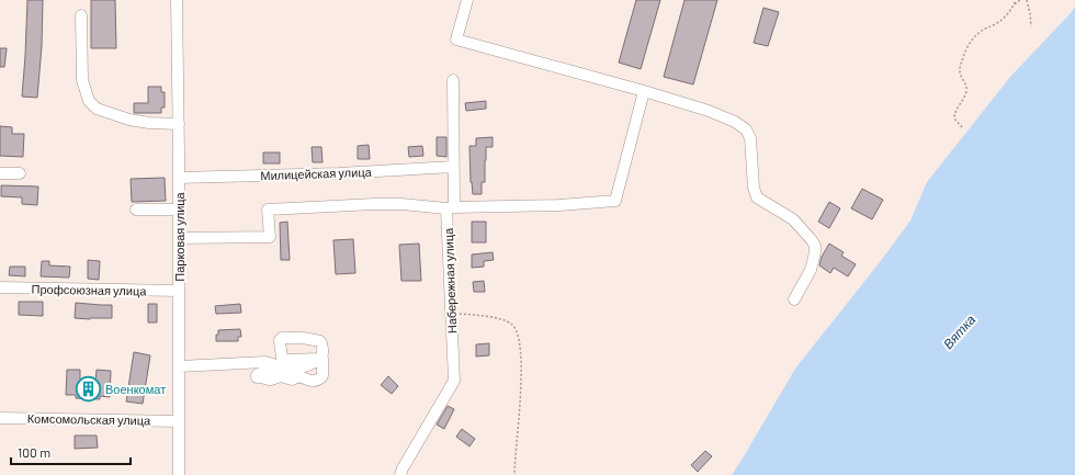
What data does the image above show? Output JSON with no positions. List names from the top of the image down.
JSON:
{
  "streets": {
    "street": [
      "Милицейская улица",
      "Парковая улица",
      "Набережная улица",
      "Профсоюзная улица",
      "Комсомольская улица"
    ]
  },
  "crossings": [
    ["Милицейская улица", "Парковая улица"],
    ["Милицейская улица", "Набережная улица"],
    ["Парковая улица", "Профсоюзная улица"],
    ["Парковая улица", "Комсомольская улица"]
  ],
  "water": ["Вятка"],
  "places": {
    "building": ["Военкомат"]
  },
  "scale_bar": "100 m"
}
